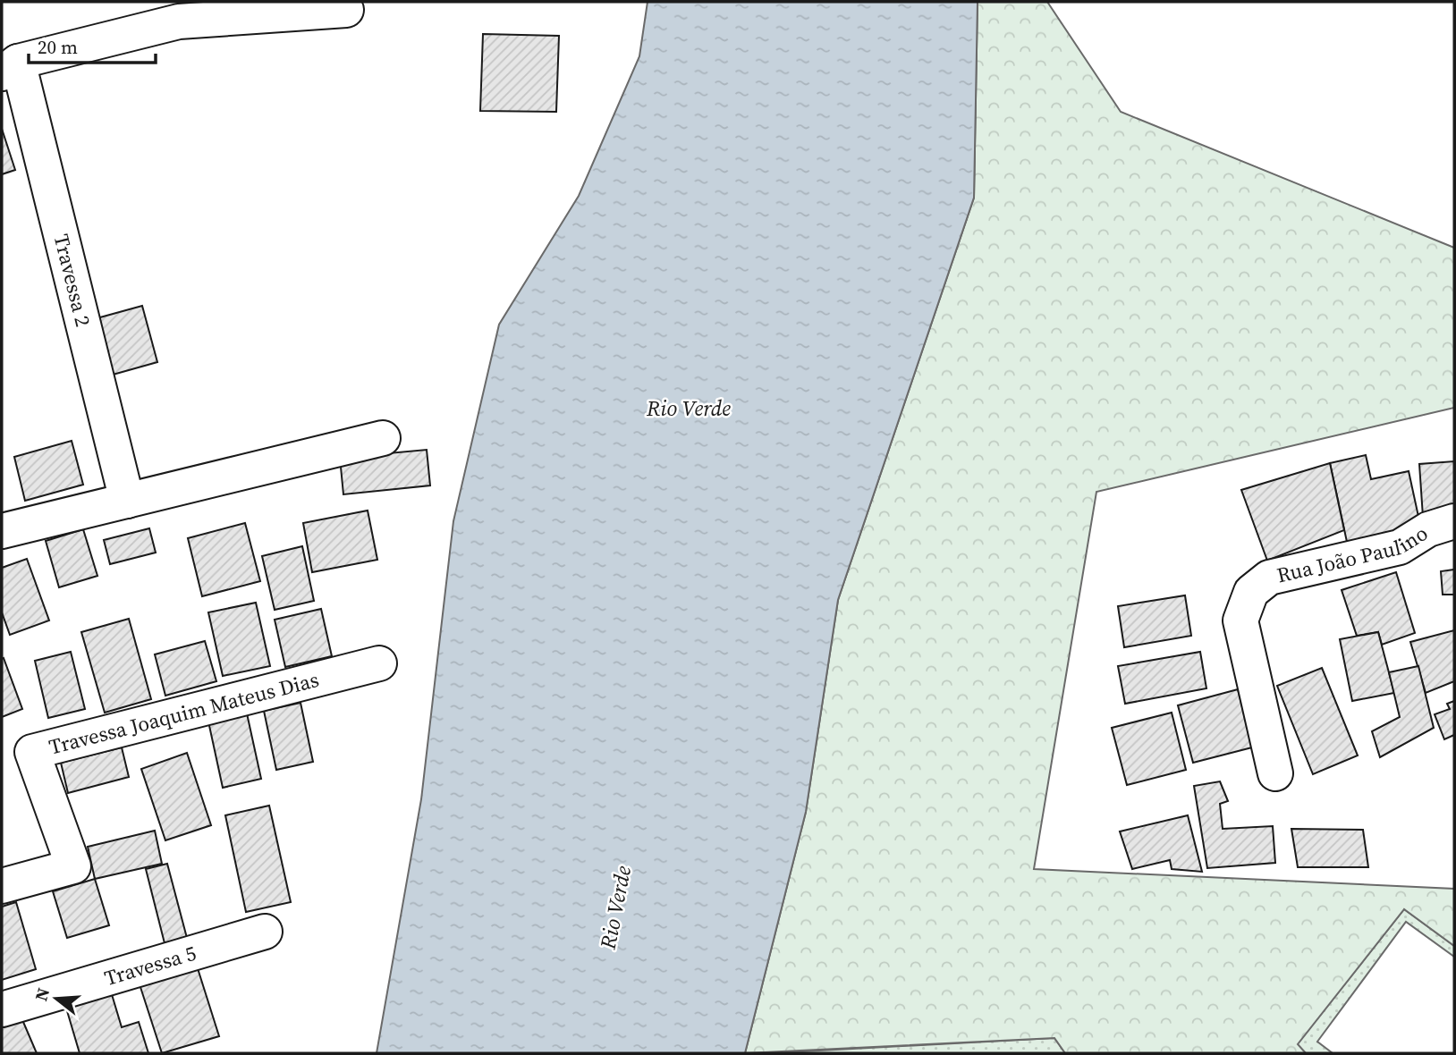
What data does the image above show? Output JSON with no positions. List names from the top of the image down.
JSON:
{
  "streets": {
    "street": [
      "Travessa 2",
      "Rua João Paulino",
      "Travessa Joaquim Mateus Dias",
      "Travessa 5"
    ]
  },
  "water": ["Rio Verde"],
  "scale_bar": "20 m",
  "north": "left"
}
